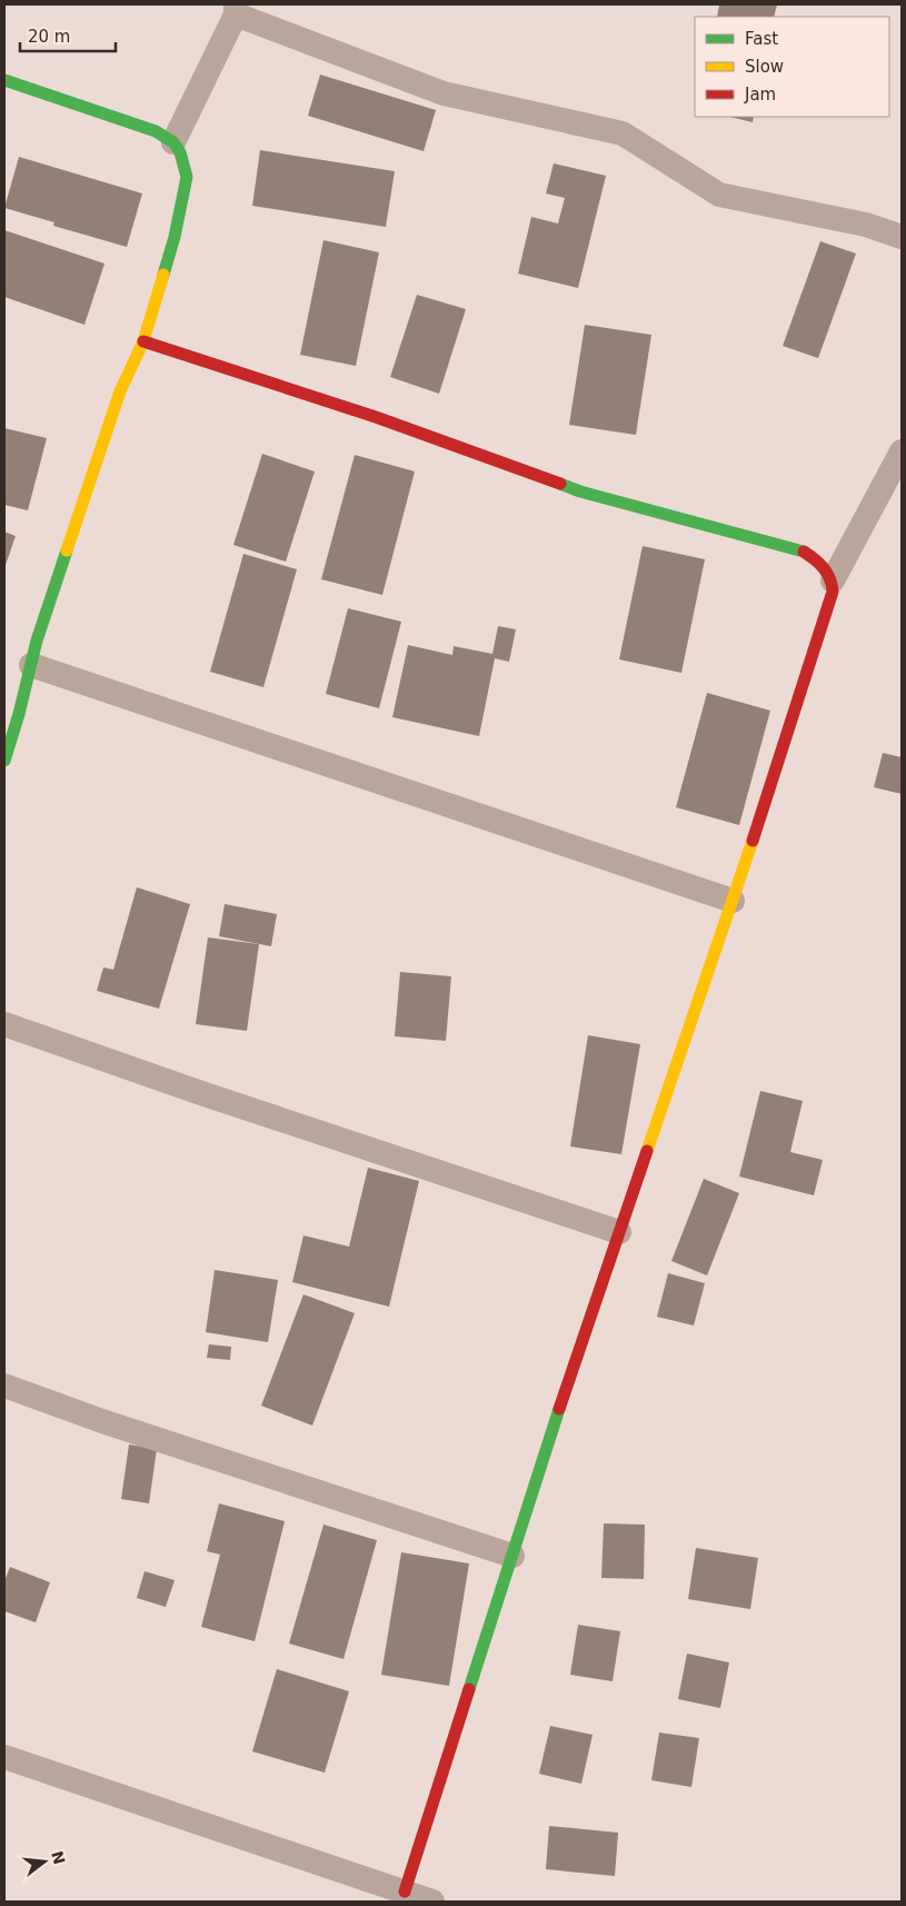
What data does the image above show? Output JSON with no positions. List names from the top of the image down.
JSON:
{
  "legend": ["Fast", "Slow", "Jam"],
  "scale_bar": "20 m",
  "north": "right"
}
